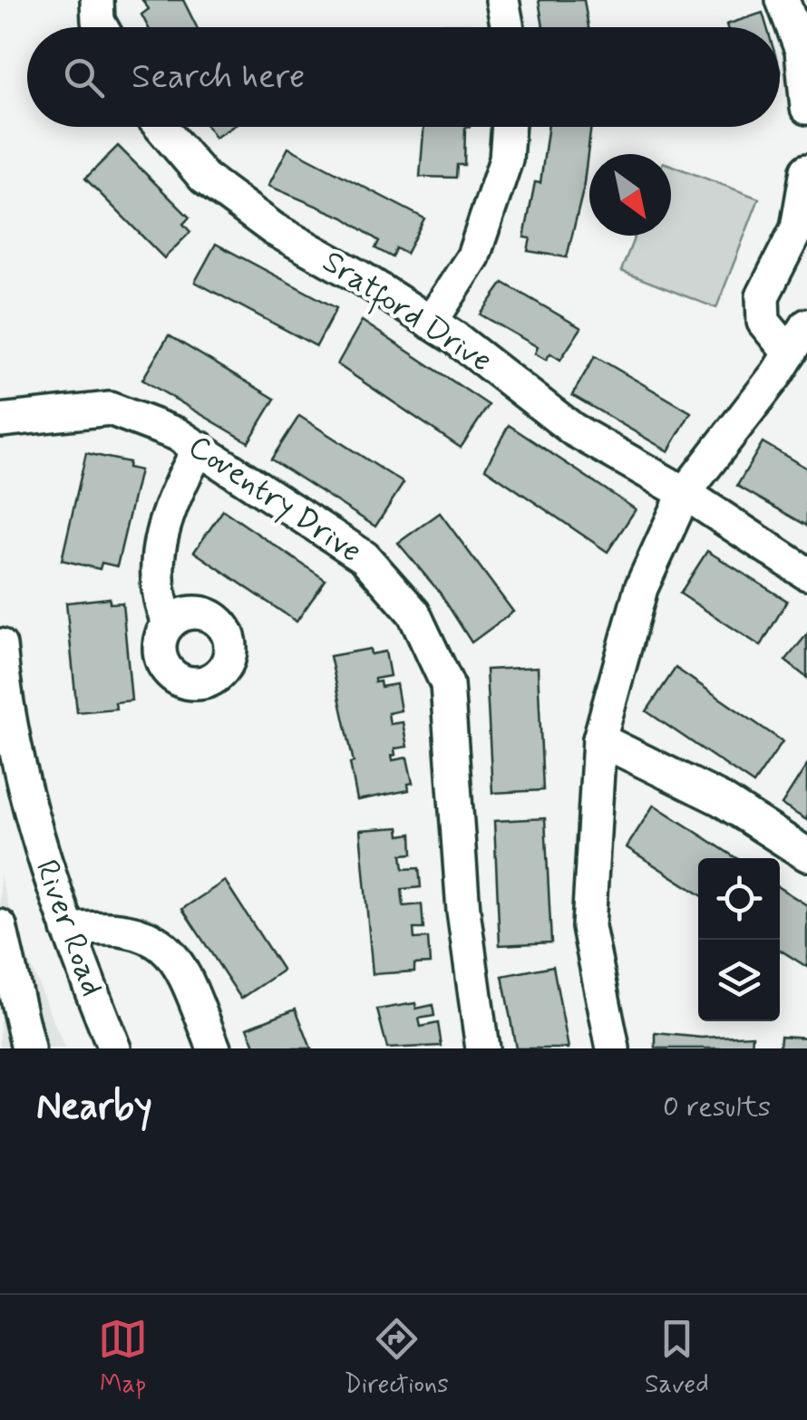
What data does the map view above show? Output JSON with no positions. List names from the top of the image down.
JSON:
{
  "streets": {
    "street": ["Sratford Drive", "Coventry Drive", "River Road"]
  },
  "north": "bottom right",
  "page": {
    "search": "Search here",
    "heading": ["Nearby", "0 results"],
    "nav": ["Map", "Directions", "Saved"]
  }
}
